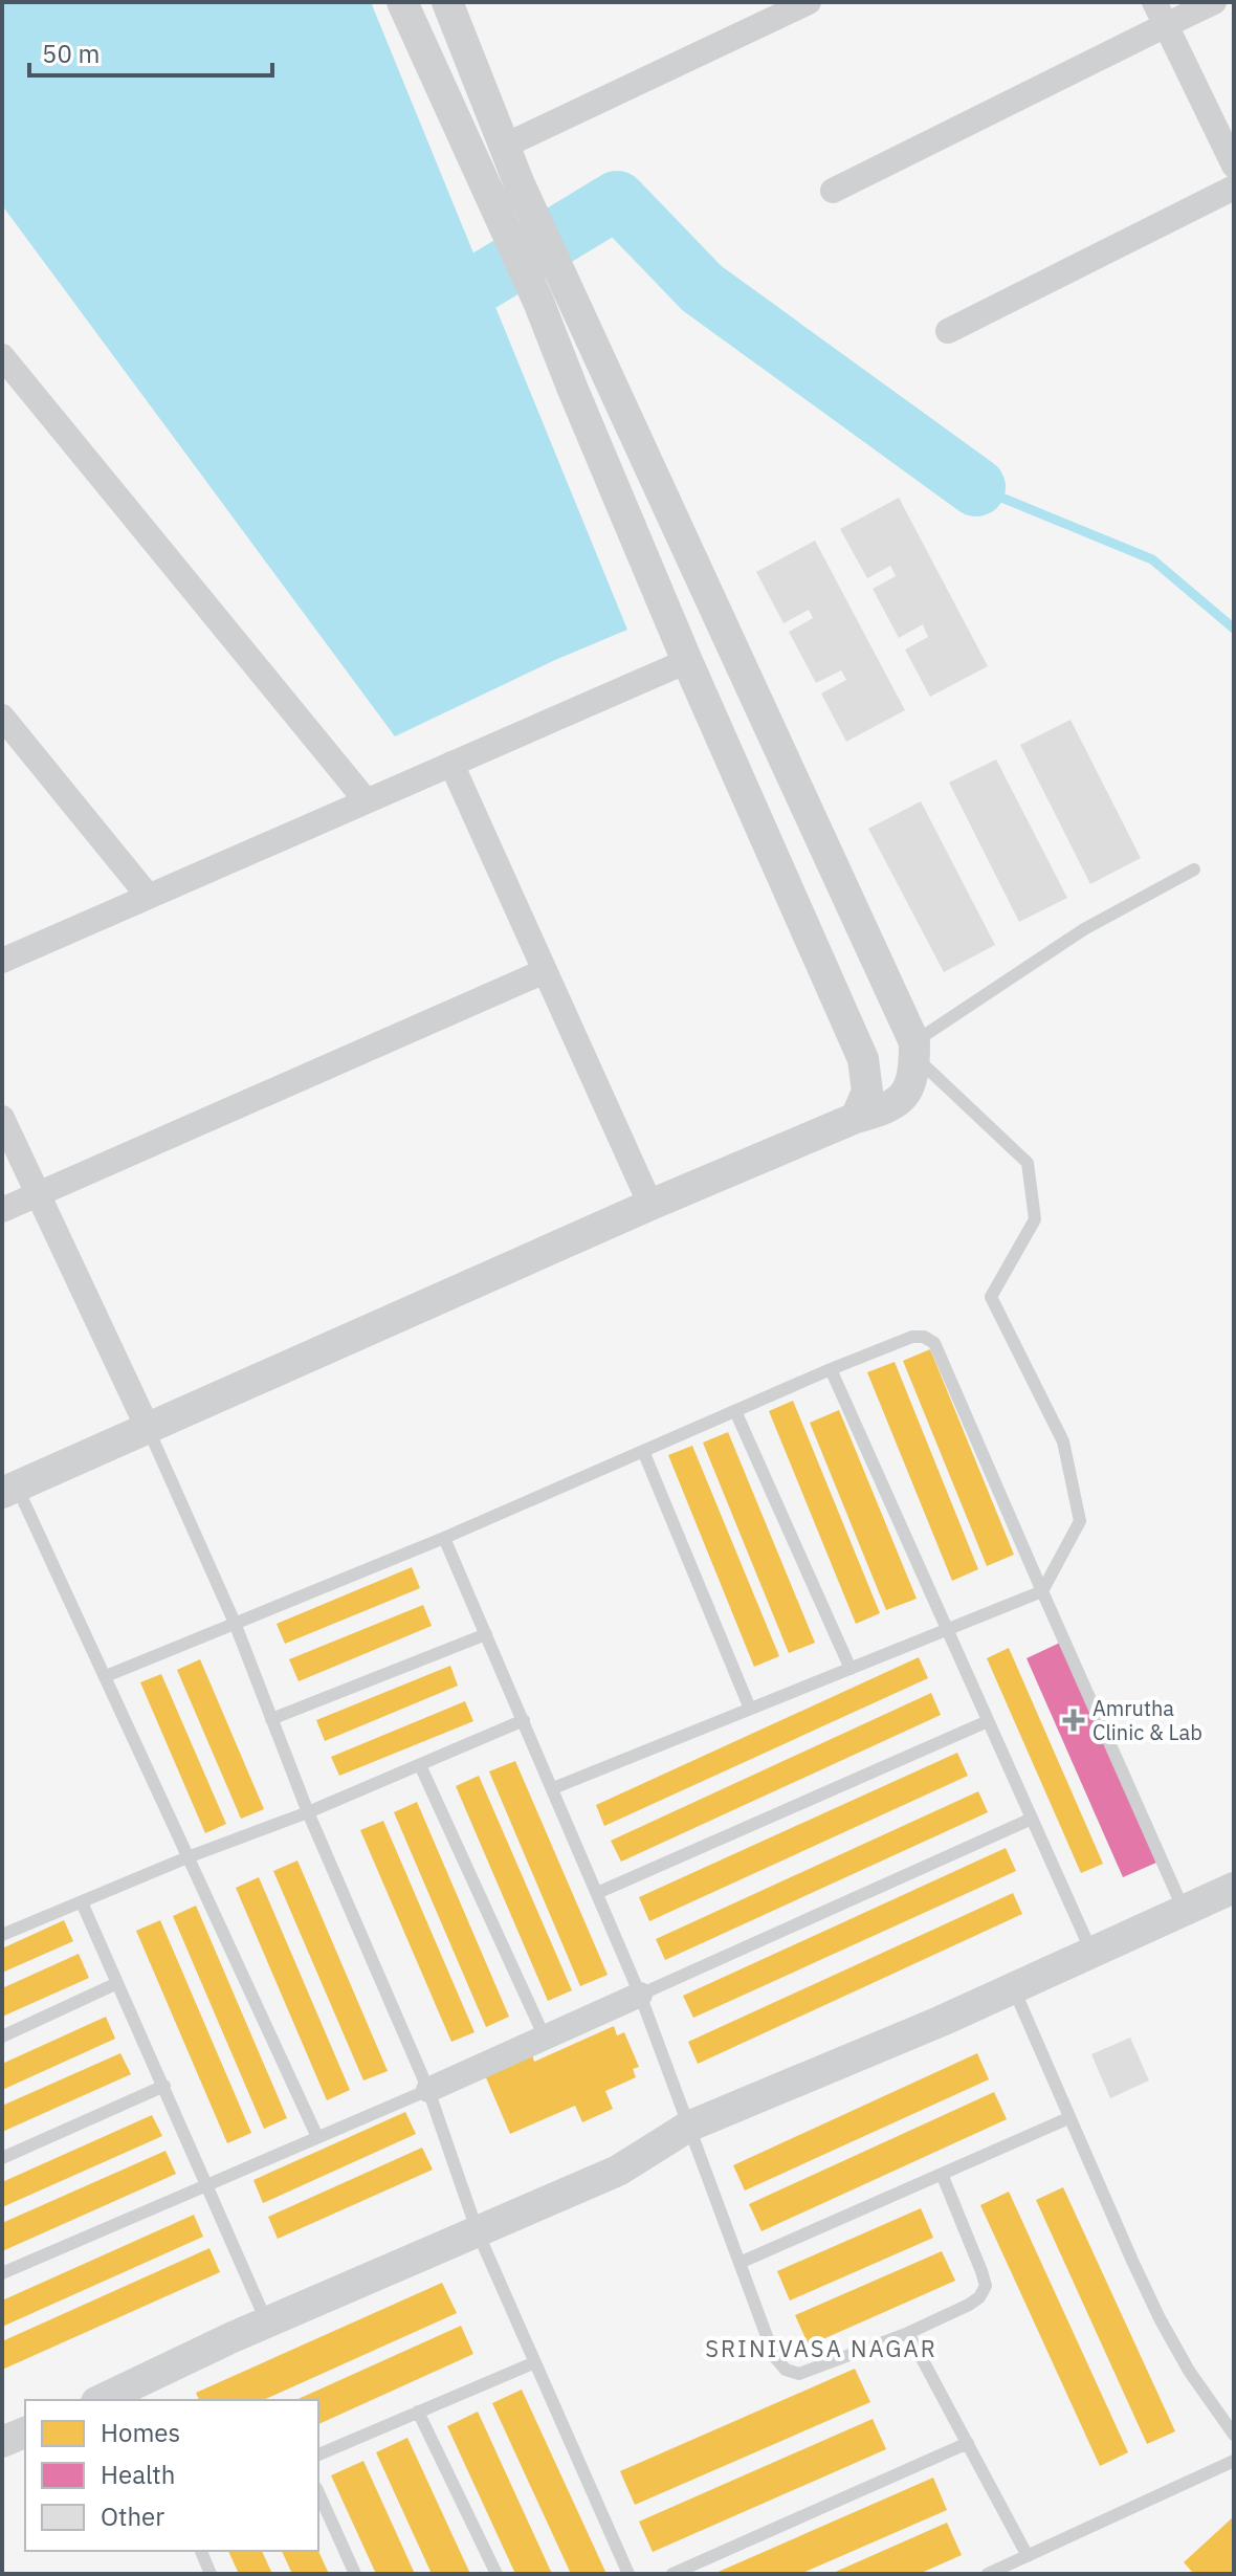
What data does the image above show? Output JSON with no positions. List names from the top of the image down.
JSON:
{
  "districts": ["SRINIVASA NAGAR"],
  "places": {
    "health": ["Amrutha Clinic & Lab"]
  },
  "legend": ["Homes", "Health", "Other"],
  "scale_bar": "50 m"
}
